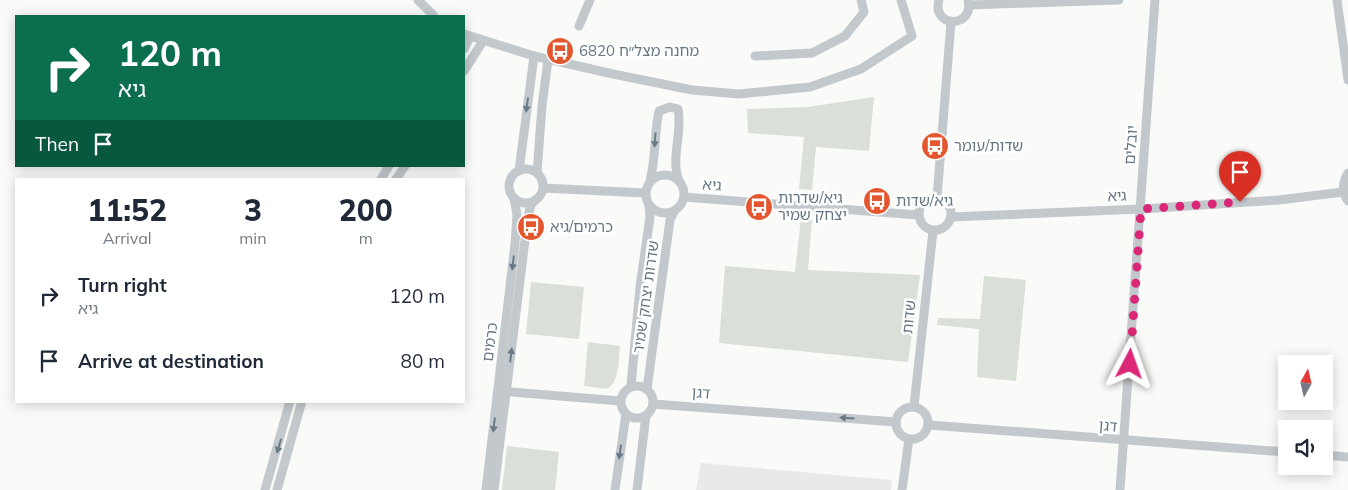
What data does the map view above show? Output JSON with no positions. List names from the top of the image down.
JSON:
{
  "streets": {
    "street": [
      "יובלים",
      "גיא",
      "שדרות יצחק שמיר",
      "שדות",
      "כרמים",
      "דגן"
    ]
  },
  "crossings": [
    ["יובלים", "גיא"],
    ["יובלים", "דגן"],
    ["גיא", "שדרות יצחק שמיר"],
    ["גיא", "שדות"],
    ["שדרות יצחק שמיר", "דגן"],
    ["שדות", "דגן"]
  ],
  "one_way": ["דגן"],
  "places": {
    "bus stop": [
      "מחנה מצל״ח 6820",
      "שדות/עומר",
      "גיא/שדות",
      "גיא/שדרות יצחק שמיר",
      "כרמים/גיא"
    ]
  },
  "north": "top",
  "page": {
    "turn": ["120 m", "גיא"],
    "then": "Then",
    "eta": [
      "11:52",
      "Arrival",
      "3",
      "min",
      "200",
      "m"
    ],
    "list": [
      {
        "name": "Turn right",
        "note": "גיא",
        "value": "120 m"
      },
      {
        "name": "Arrive at destination",
        "value": "80 m"
      }
    ]
  }
}
